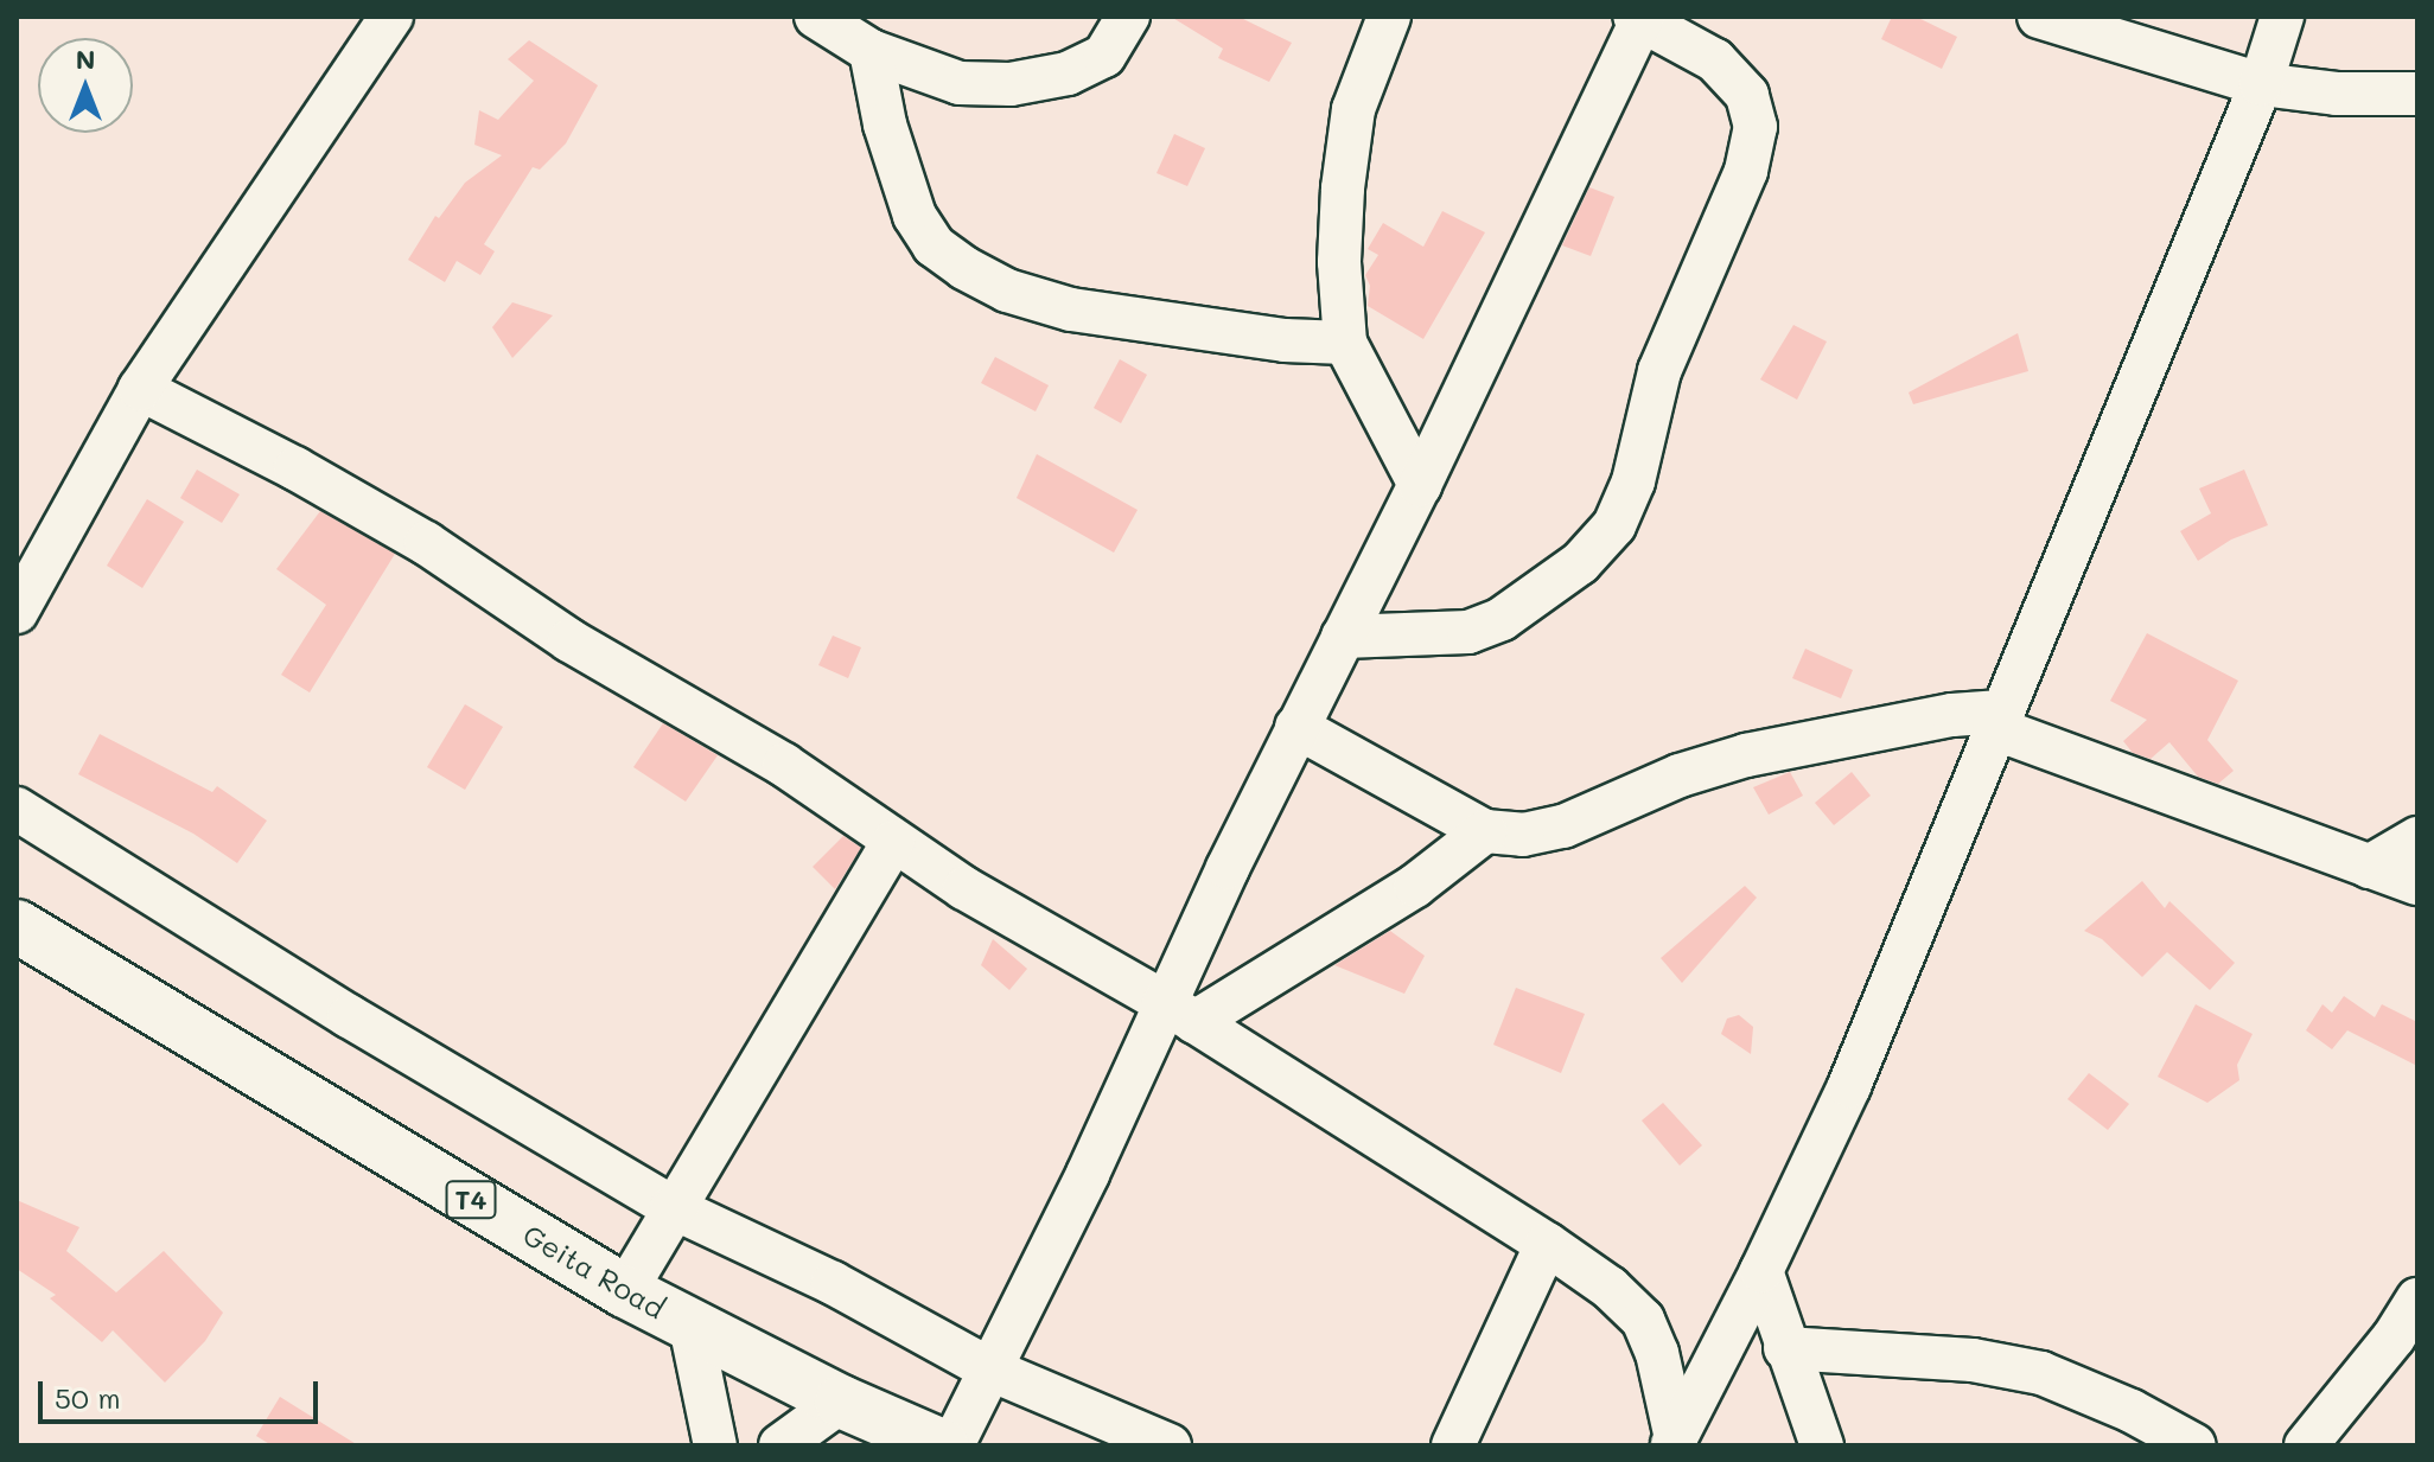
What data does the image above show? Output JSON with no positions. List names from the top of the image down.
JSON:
{
  "streets": {
    "highway": ["T4", "Geita Road"]
  },
  "scale_bar": "50 m",
  "north": "top"
}
